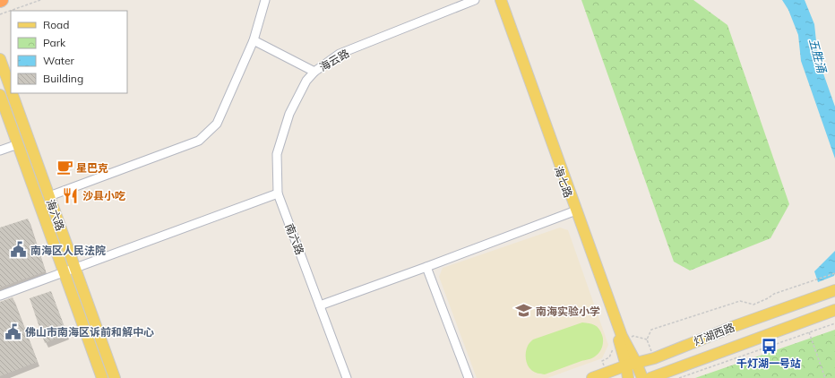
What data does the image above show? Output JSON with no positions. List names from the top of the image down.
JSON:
{
  "streets": {
    "main road": ["海七路", "海六路", "灯湖西路"],
    "street": ["海云路", "南六路"]
  },
  "crossings": [
    ["海云路", "南六路"],
    ["海七路", "灯湖西路"]
  ],
  "water": ["五胜涌"],
  "places": {
    "cafe": ["星巴克"],
    "restaurant": ["沙县小吃"],
    "public building": ["南海区人民法院", "佛山市南海区诉前和解中心"],
    "school or university": ["南海实验小学"],
    "bus stop": ["千灯湖一号站"]
  },
  "legend": [
    "Road",
    "Park",
    "Water",
    "Building"
  ]
}
